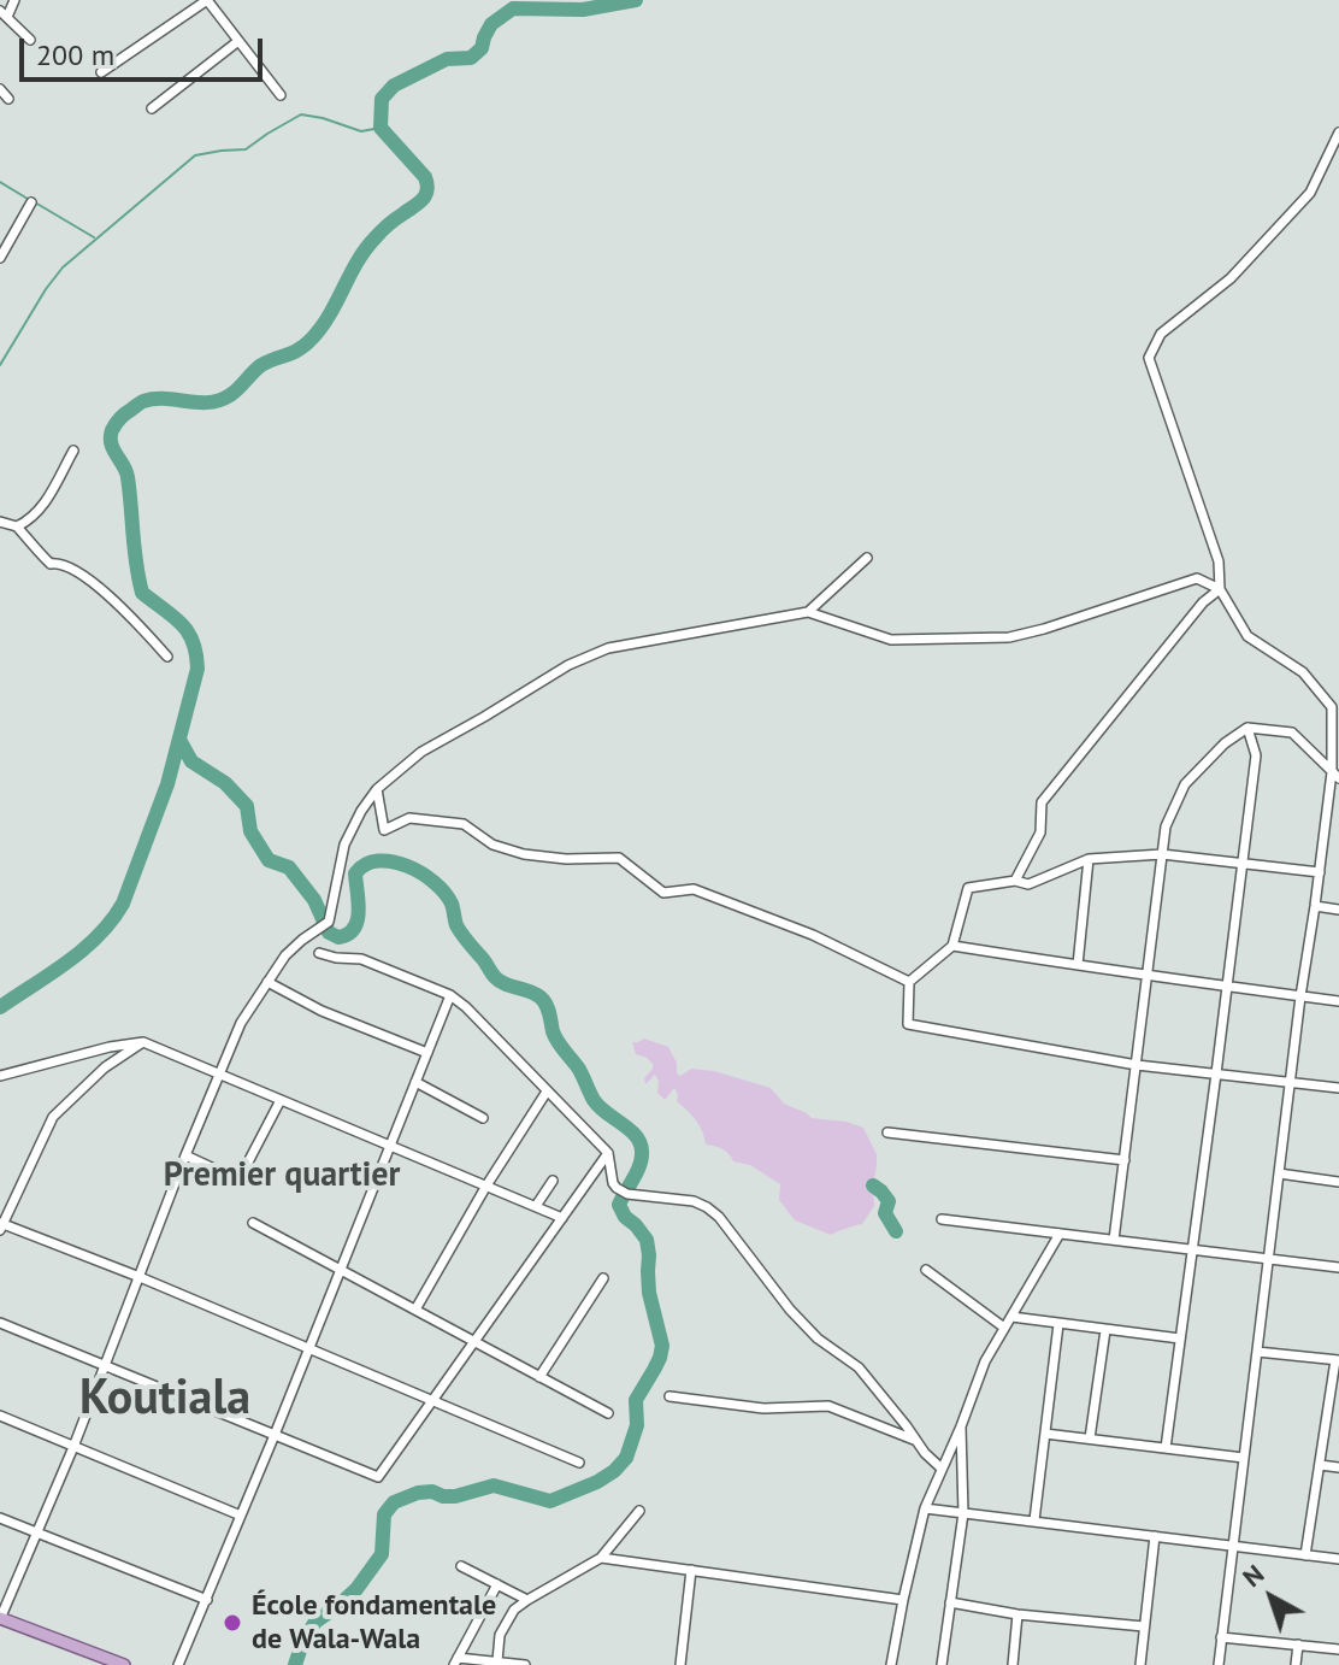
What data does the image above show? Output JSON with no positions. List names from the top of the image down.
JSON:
{
  "districts": ["Premier quartier", "Koutiala"],
  "places": ["École fondamentale de Wala-Wala"],
  "scale_bar": "200 m",
  "north": "top left"
}
